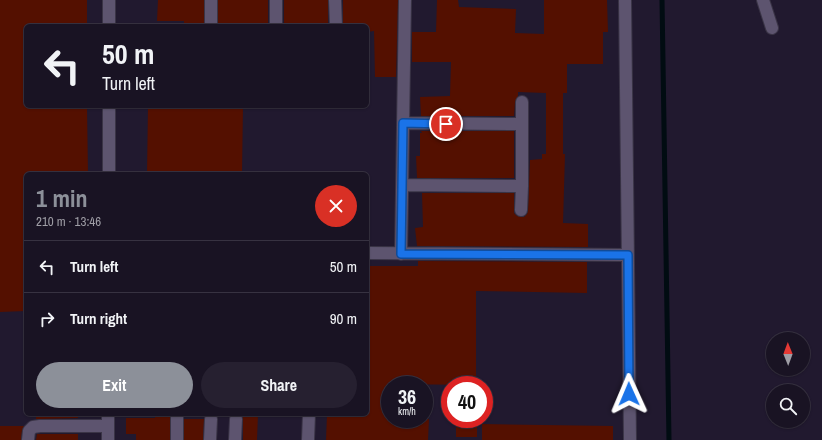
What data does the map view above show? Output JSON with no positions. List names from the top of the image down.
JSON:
{
  "north": "top",
  "page": {
    "turn": ["50 m", "Turn left"],
    "heading": ["1 min", "210 m · 13:46"],
    "list": [
      {
        "name": "Turn left",
        "value": "50 m"
      },
      {
        "name": "Turn right",
        "value": "90 m"
      }
    ],
    "buttons": ["Exit", "Share"],
    "speed": "36 km/h",
    "limit": "40"
  }
}
